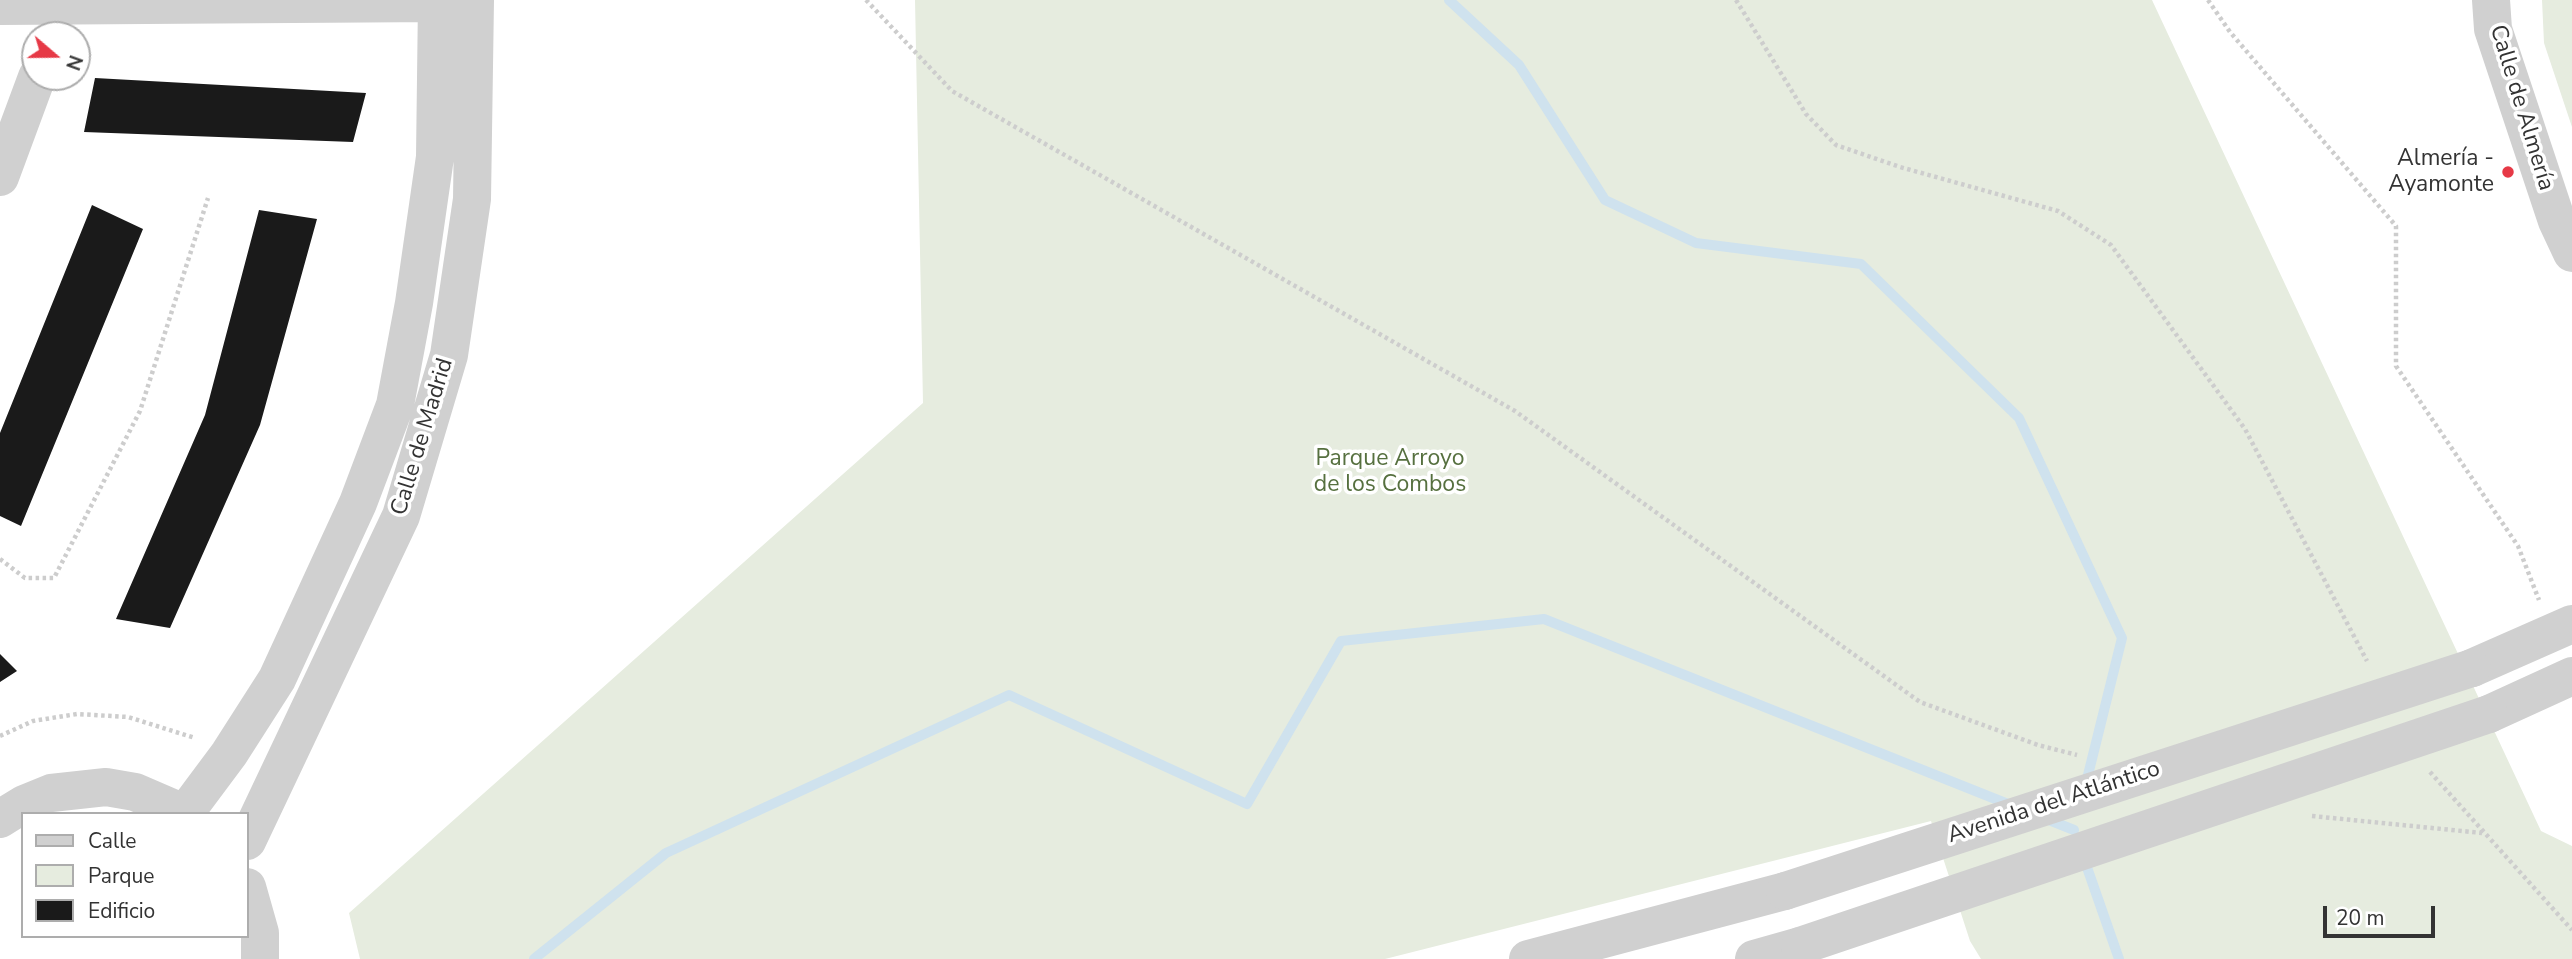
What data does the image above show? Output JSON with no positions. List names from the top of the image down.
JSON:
{
  "streets": {
    "street": ["Calle de Almería", "Calle de Madrid", "Avenida del Atlántico"]
  },
  "parks": ["Parque Arroyo de los Combos"],
  "places": ["Almería - Ayamonte"],
  "legend": ["Calle", "Parque", "Edificio"],
  "scale_bar": "20 m",
  "north": "right"
}
